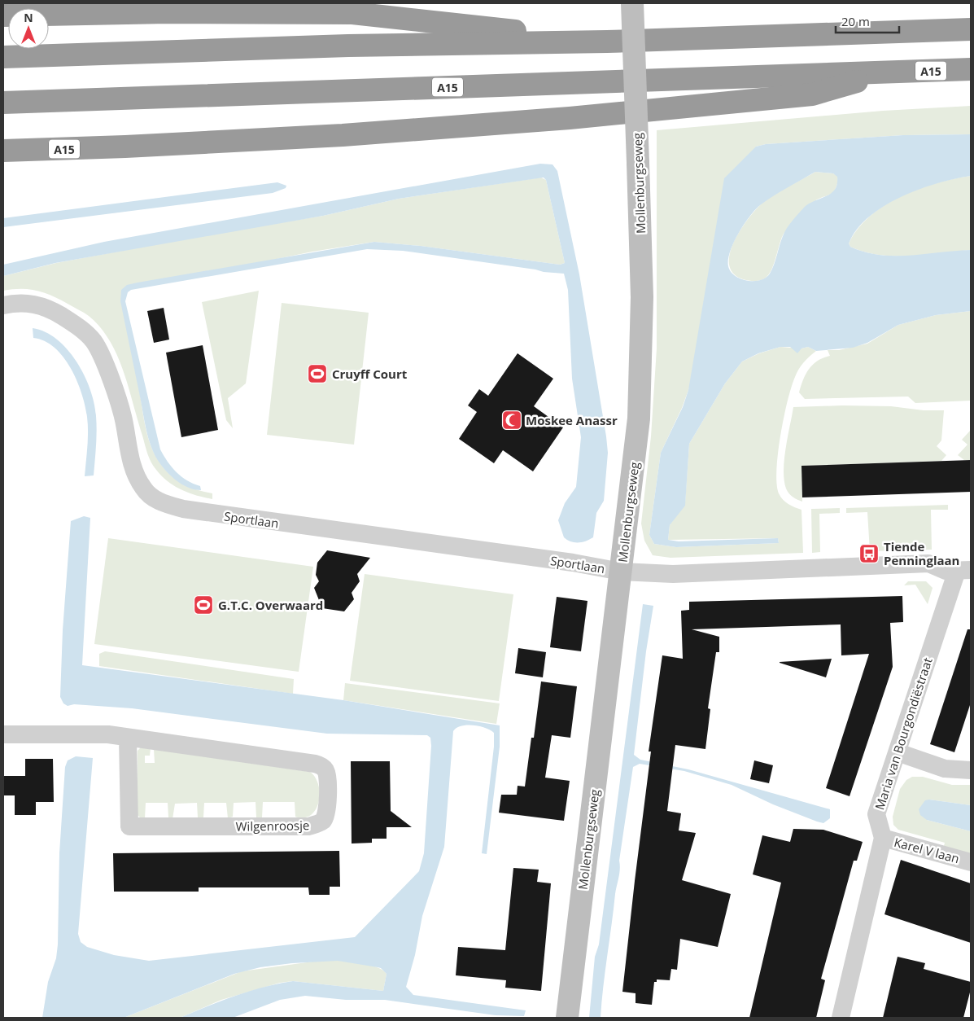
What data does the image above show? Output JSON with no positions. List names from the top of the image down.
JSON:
{
  "streets": {
    "highway": ["A15"],
    "street": [
      "Mollenburgseweg",
      "Sportlaan",
      "Maria van Bourgondiëstraat",
      "Wilgenroosje",
      "Karel V laan"
    ]
  },
  "crossings": [
    ["Mollenburgseweg", "Sportlaan"],
    ["Maria van Bourgondiëstraat", "Karel V laan"]
  ],
  "places": {
    "sports": ["Cruyff Court", "G.T.C. Overwaard"],
    "mosque": ["Moskee Anassr"],
    "bus stop": ["Tiende Penninglaan"]
  },
  "scale_bar": "20 m",
  "north": "top"
}
